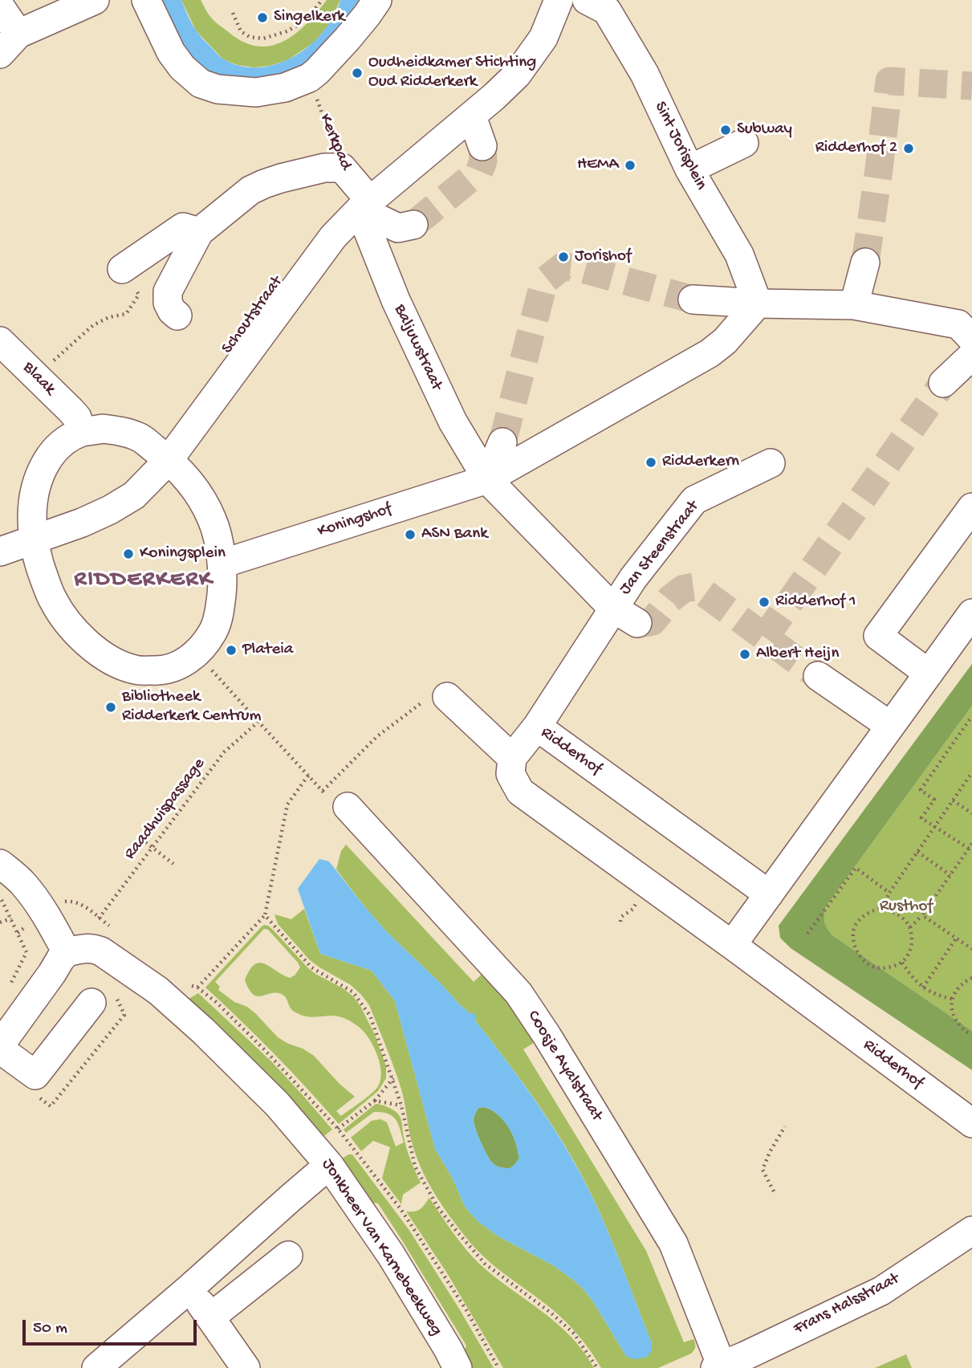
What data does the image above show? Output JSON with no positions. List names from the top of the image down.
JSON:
{
  "streets": {
    "street": [
      "Kerkpad",
      "Sint Jorisplein",
      "Schoutstraat",
      "Baljuwstraat",
      "Blaak",
      "Koningshof",
      "Jan Steenstraat",
      "Ridderhof",
      "Coosje Ayalstraat",
      "Jonkheer Van Karnebeekweg",
      "Frans Halsstraat"
    ],
    "path": ["Raadhuispassage"]
  },
  "crossings": [
    ["Kerkpad", "Schoutstraat"],
    ["Kerkpad", "Baljuwstraat"],
    ["Schoutstraat", "Baljuwstraat"],
    ["Baljuwstraat", "Koningshof"],
    ["Baljuwstraat", "Jan Steenstraat"],
    ["Koningshof", "Jan Steenstraat"],
    ["Jan Steenstraat", "Ridderhof"],
    ["Coosje Ayalstraat", "Frans Halsstraat"]
  ],
  "districts": ["RIDDERKERK"],
  "parks": ["Rusthof"],
  "places": [
    "Singelkerk",
    "Oudheidkamer Stichting Oud Ridderkerk",
    "Subway",
    "Ridderhof 2",
    "HEMA",
    "Jorishof",
    "Ridderkern",
    "ASN Bank",
    "Koningsplein",
    "Ridderhof 1",
    "Plateia",
    "Albert Heijn",
    "Bibliotheek Ridderkerk Centrum"
  ],
  "scale_bar": "50 m"
}
